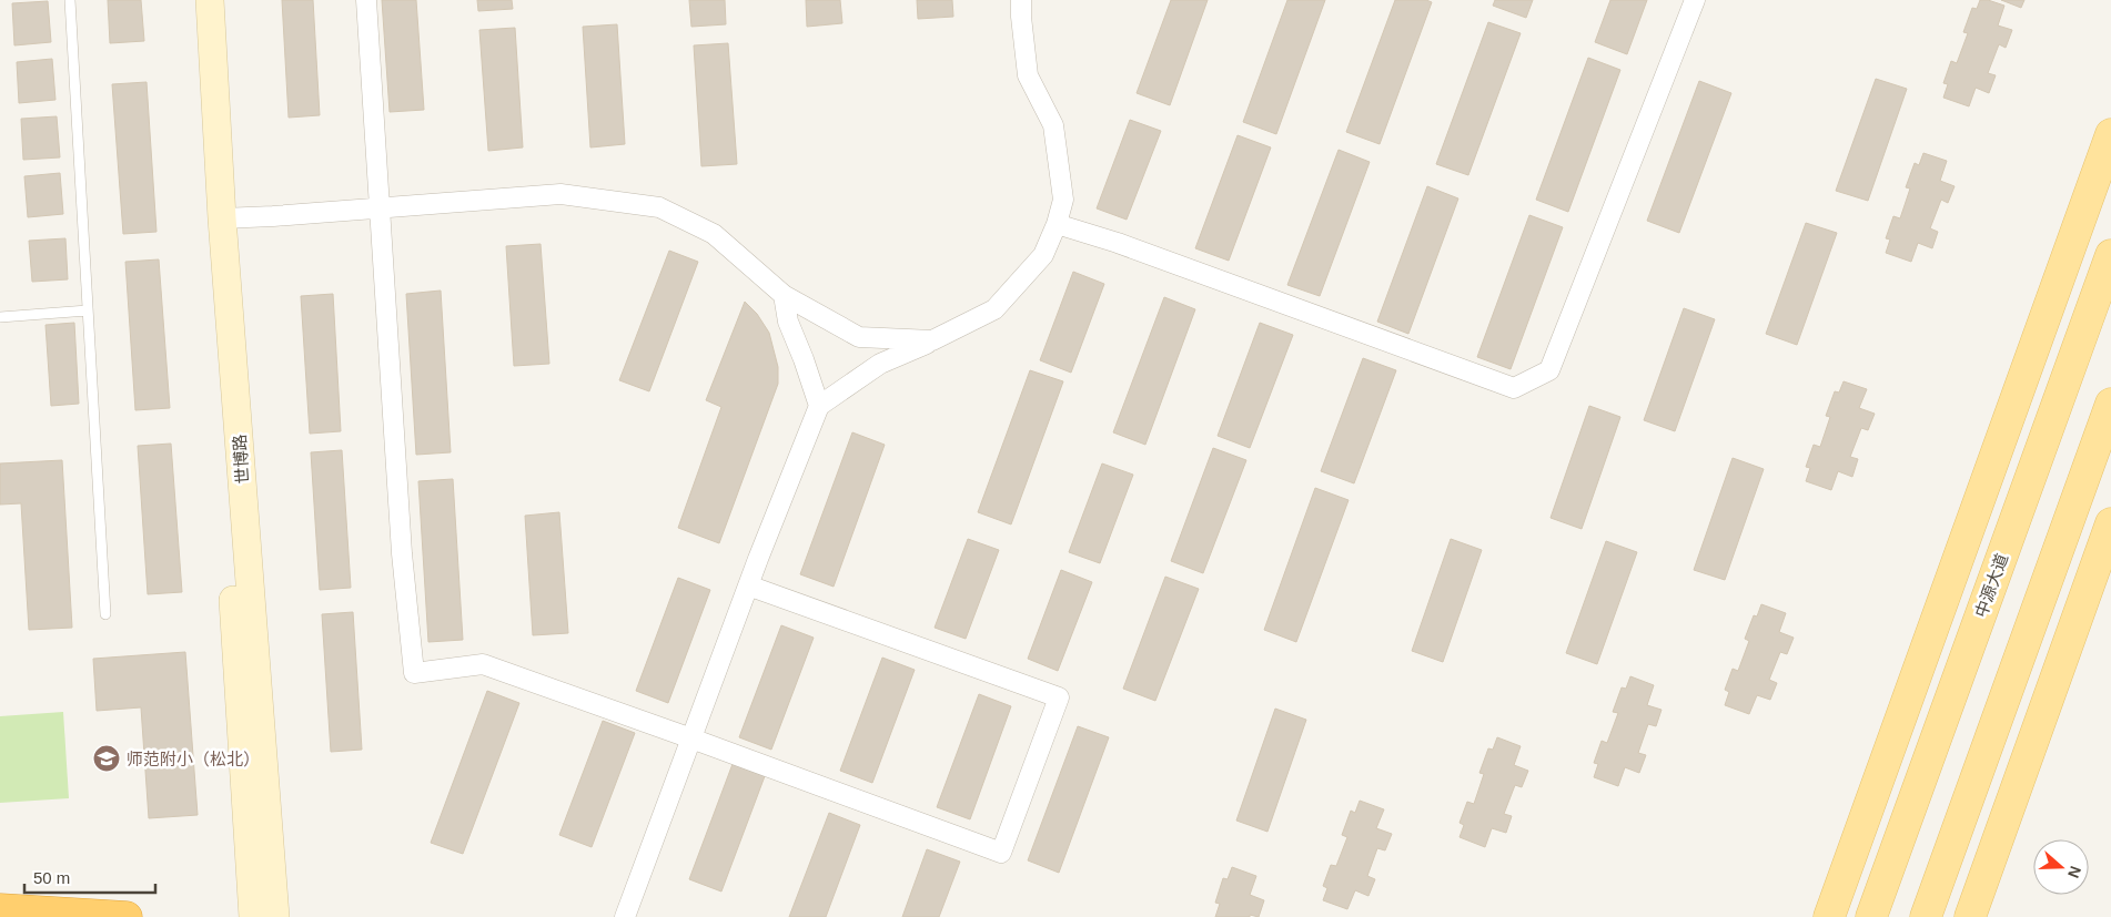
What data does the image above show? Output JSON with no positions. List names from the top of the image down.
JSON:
{
  "streets": {
    "main road": ["世博路", "中源大道"]
  },
  "places": {
    "school or university": ["师范附小（松北）"]
  },
  "scale_bar": "50 m",
  "north": "right"
}
